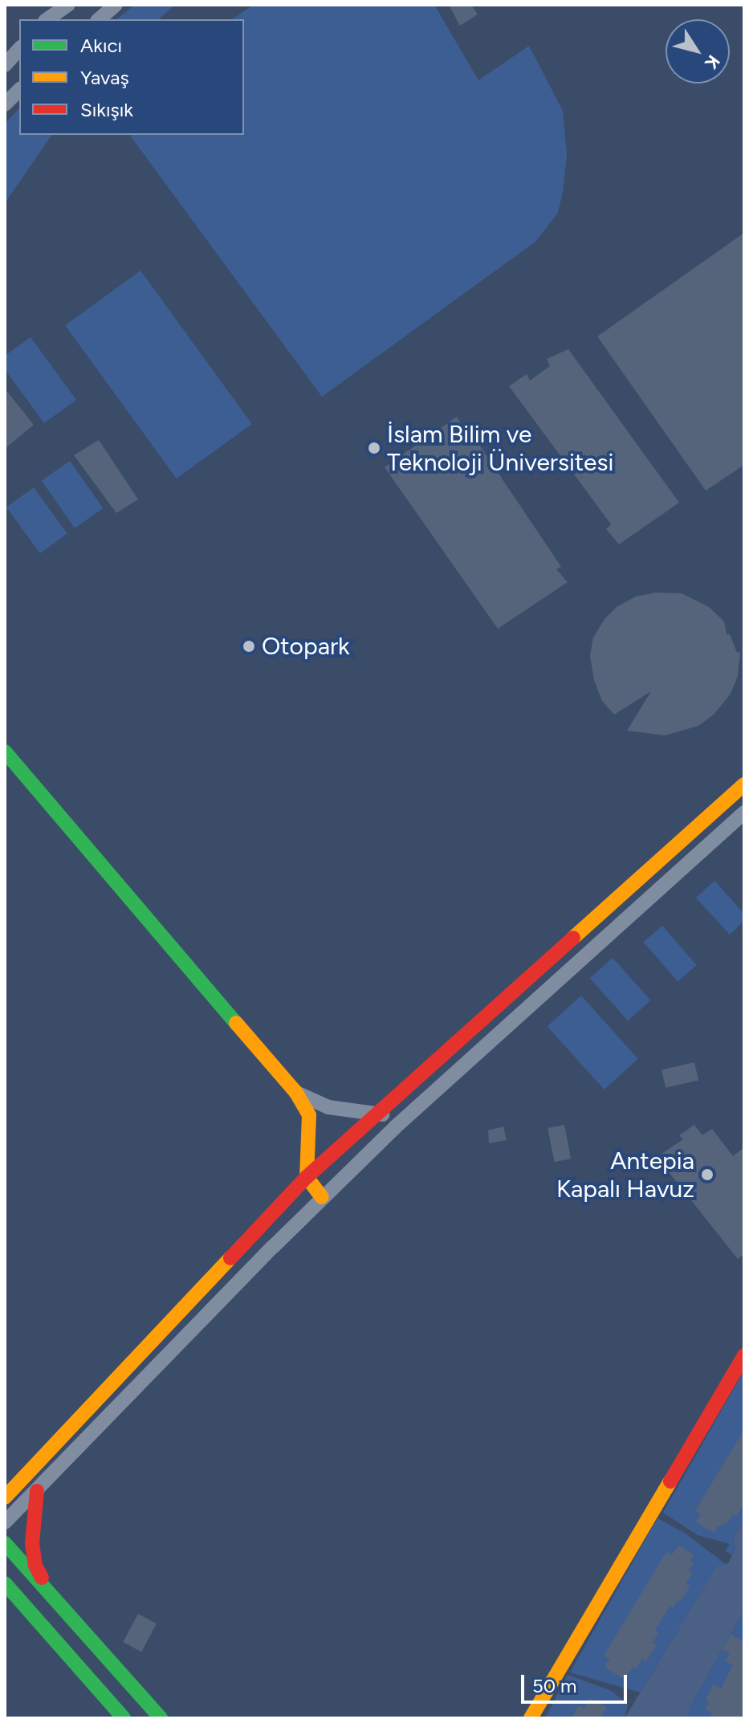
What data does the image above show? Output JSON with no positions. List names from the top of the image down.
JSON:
{
  "places": ["İslam Bilim ve Teknoloji Üniversitesi", "Otopark", "Antepia Kapalı Havuz"],
  "legend": ["Akıcı", "Yavaş", "Sıkışık"],
  "scale_bar": "50 m",
  "north": "bottom right"
}
